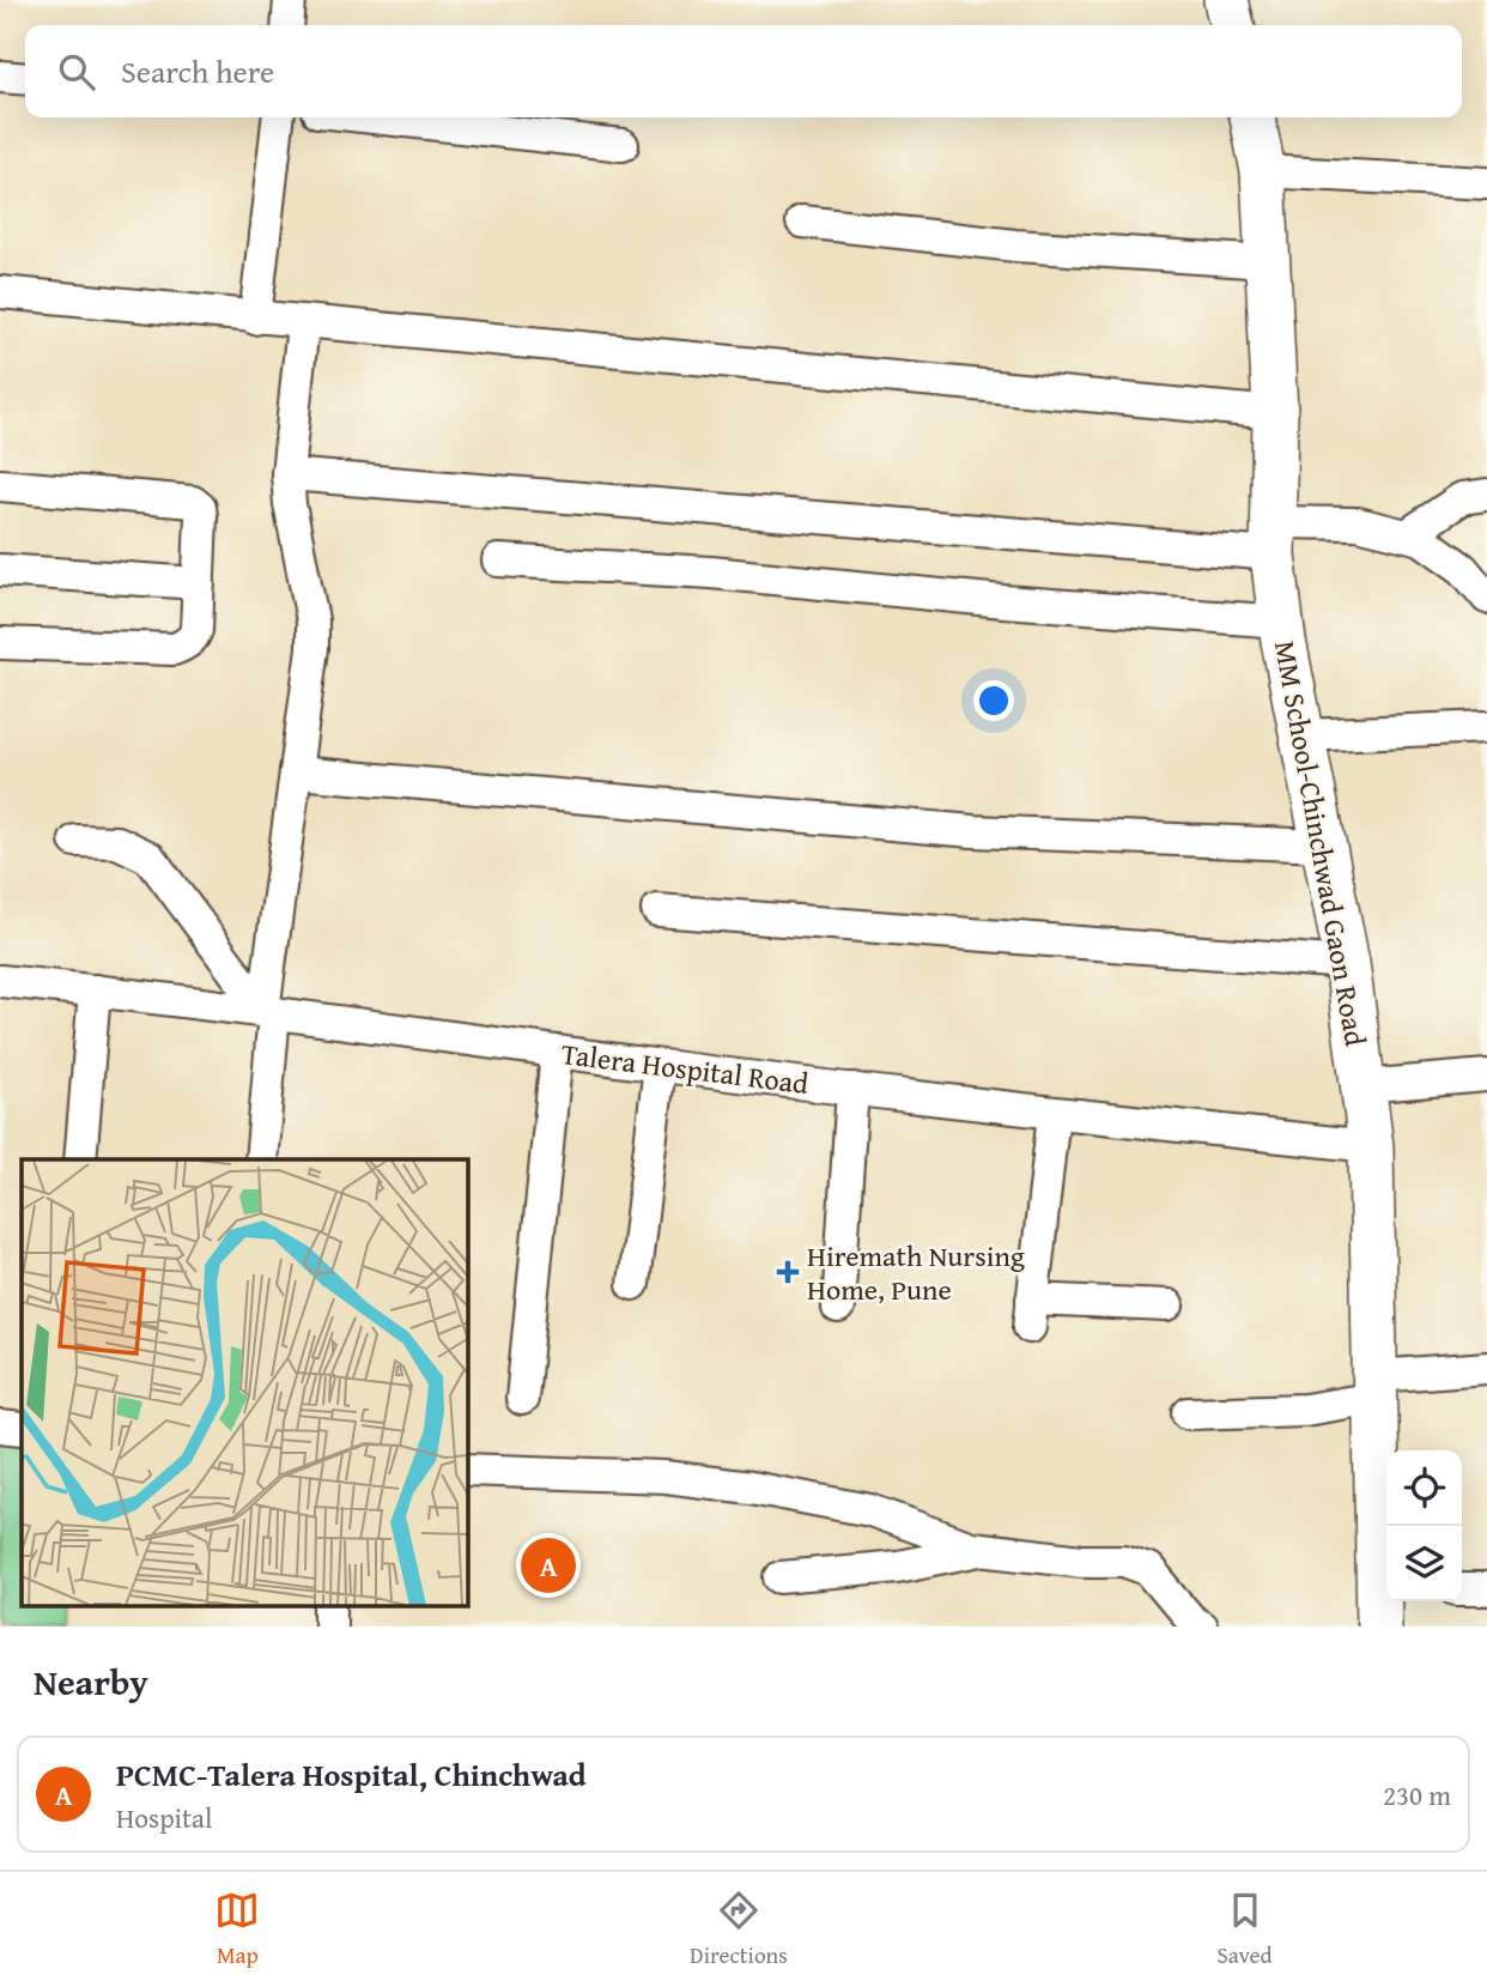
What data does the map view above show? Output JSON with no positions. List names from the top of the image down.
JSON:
{
  "streets": {
    "main road": ["MM School-Chinchwad Gaon Road"],
    "street": ["Talera Hospital Road"]
  },
  "crossings": [
    ["MM School-Chinchwad Gaon Road", "Talera Hospital Road"]
  ],
  "places": {
    "health": ["Hiremath Nursing Home, Pune"]
  },
  "page": {
    "search": "Search here",
    "pins": "A",
    "heading": "Nearby",
    "list": [
      {
        "mark": "A",
        "name": "PCMC-Talera Hospital, Chinchwad",
        "note": "Hospital",
        "value": "230 m"
      }
    ],
    "nav": ["Map", "Directions", "Saved"]
  }
}
